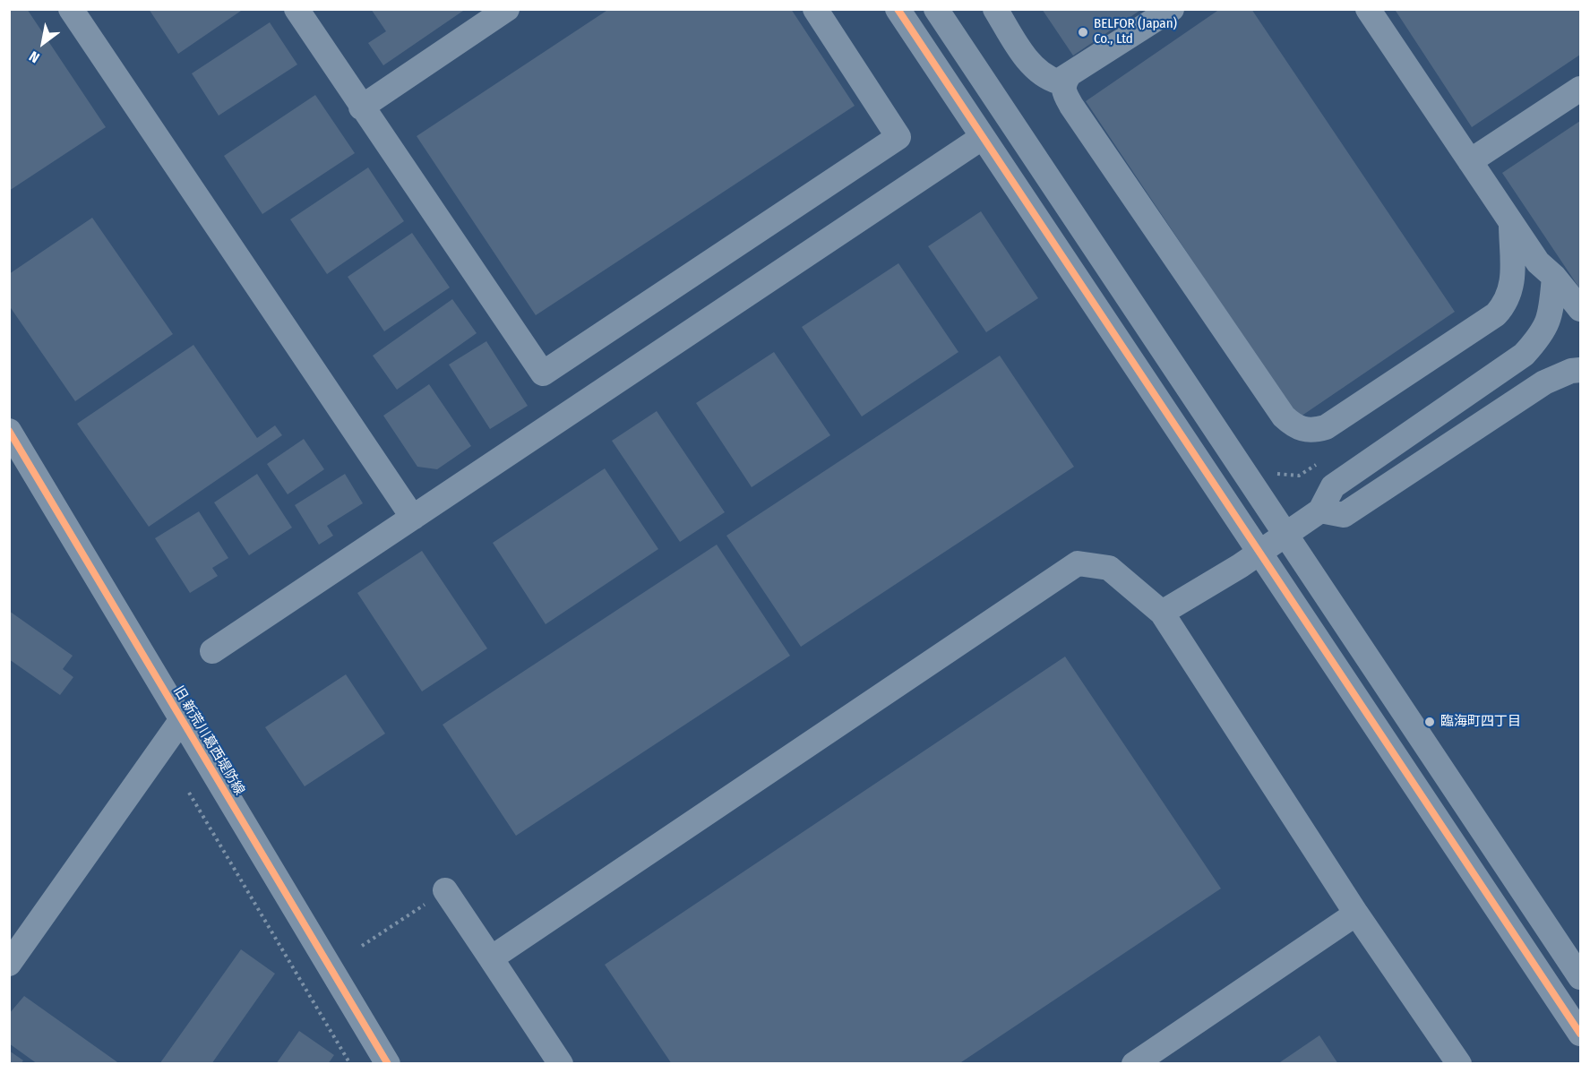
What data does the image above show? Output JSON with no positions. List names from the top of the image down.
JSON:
{
  "streets": {
    "street": ["旧 新荒川葛西堤防線"]
  },
  "places": ["BELFOR (Japan) Co., Ltd", "臨海町四丁目"],
  "north": "bottom left"
}
